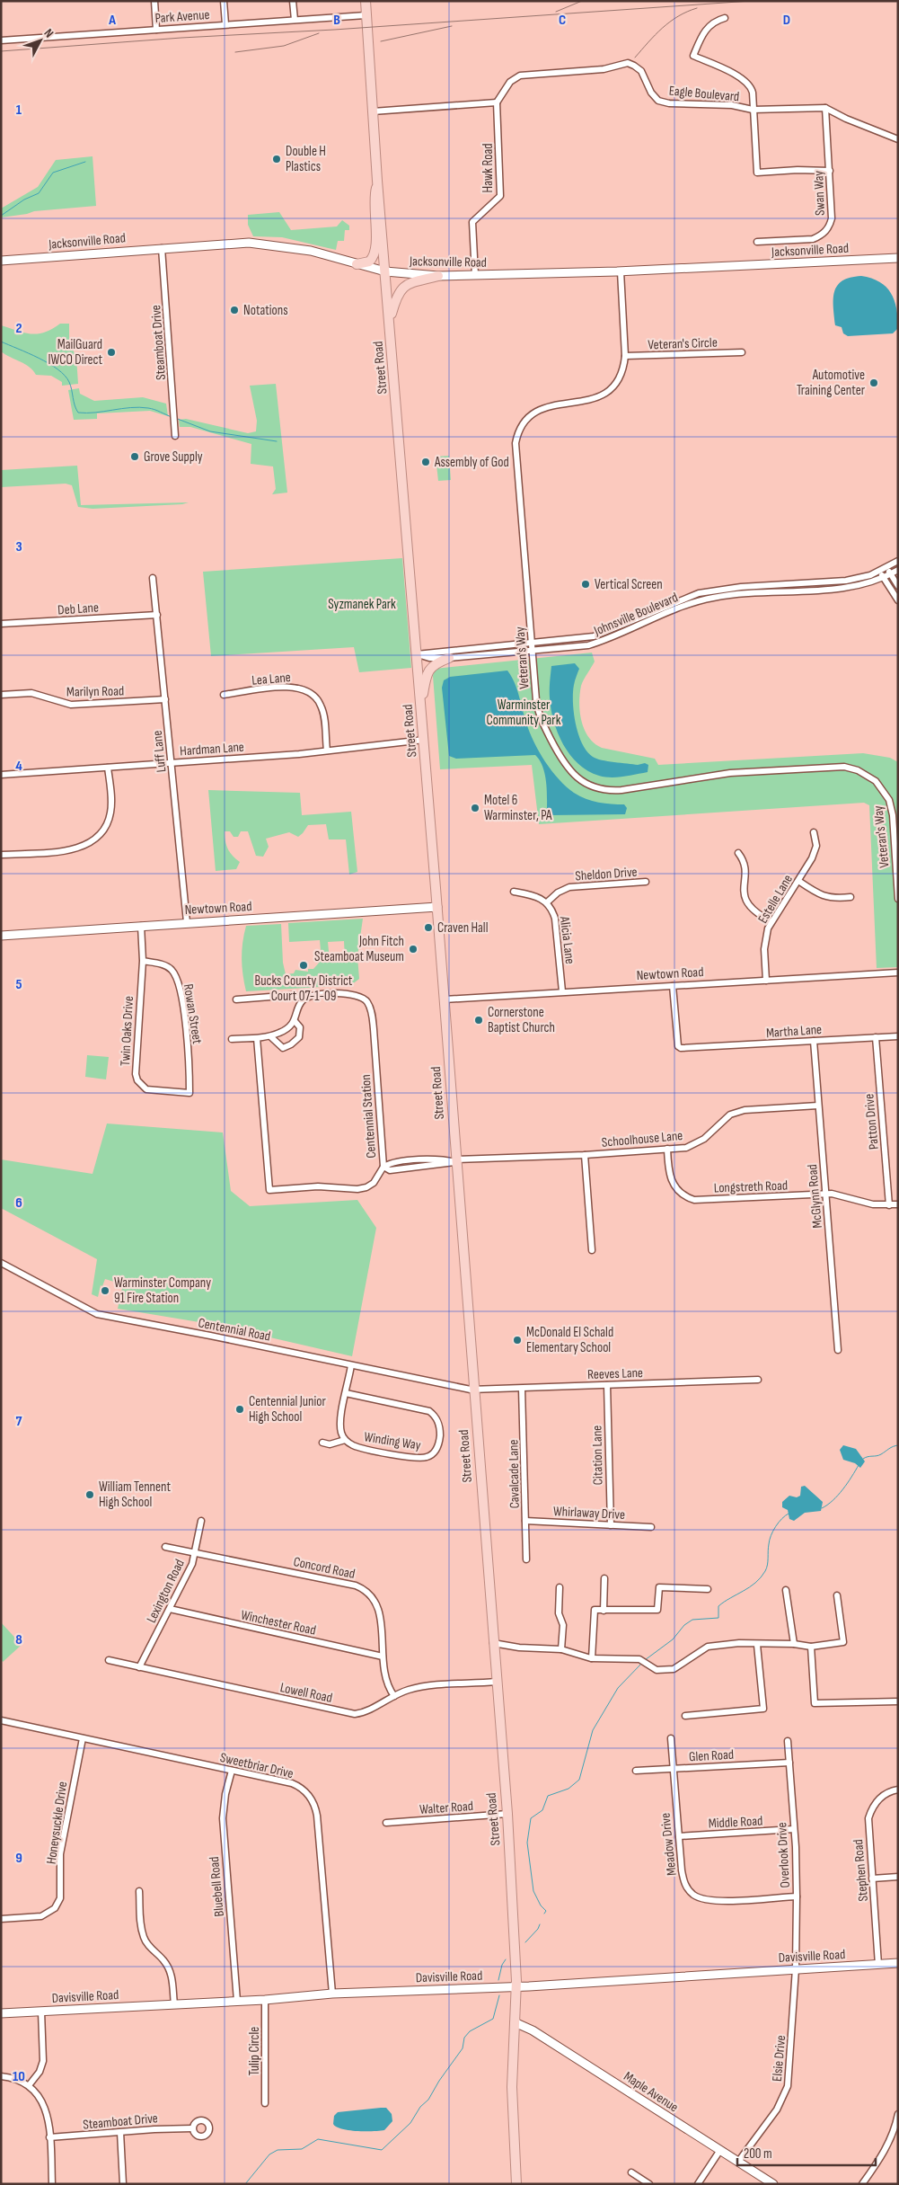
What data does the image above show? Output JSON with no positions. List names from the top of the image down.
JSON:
{
  "streets": {
    "main road": ["Street Road"],
    "street": [
      "Park Avenue",
      "Eagle Boulevard",
      "Hawk Road",
      "Swan Way",
      "Jacksonville Road",
      "Steamboat Drive",
      "Veteran's Circle",
      "Deb Lane",
      "Johnsville Boulevard",
      "Veteran's Way",
      "Lea Lane",
      "Marilyn Road",
      "Hardman Lane",
      "Luff Lane",
      "Sheldon Drive",
      "Estelle Lane",
      "Newtown Road",
      "Alicia Lane",
      "Rowan Street",
      "Twin Oaks Drive",
      "Martha Lane",
      "Centennial Station",
      "Patton Drive",
      "Schoolhouse Lane",
      "Longstreth Road",
      "McGlynn Road",
      "Centennial Road",
      "Reeves Lane",
      "Winding Way",
      "Citation Lane",
      "Cavalcade Lane",
      "Whirlaway Drive",
      "Concord Road",
      "Lexington Road",
      "Winchester Road",
      "Lowell Road",
      "Glen Road",
      "Sweetbriar Drive",
      "Walter Road",
      "Middle Road",
      "Honeysuckle Drive",
      "Meadow Drive",
      "Overlook Drive",
      "Stephen Road",
      "Bluebell Road",
      "Davisville Road",
      "Tulip Circle",
      "Elsie Drive",
      "Maple Avenue"
    ]
  },
  "crossings": [
    ["Park Avenue", "Street Road"],
    ["Eagle Boulevard", "Hawk Road"],
    ["Eagle Boulevard", "Swan Way"],
    ["Hawk Road", "Jacksonville Road"],
    ["Jacksonville Road", "Steamboat Drive"],
    ["Jacksonville Road", "Street Road"],
    ["Jacksonville Road", "Veteran's Way"],
    ["Veteran's Circle", "Veteran's Way"],
    ["Street Road", "Johnsville Boulevard"],
    ["Street Road", "Hardman Lane"],
    ["Street Road", "Newtown Road"],
    ["Street Road", "Schoolhouse Lane"],
    ["Street Road", "Centennial Road"],
    ["Street Road", "Reeves Lane"],
    ["Street Road", "Lowell Road"],
    ["Street Road", "Walter Road"],
    ["Street Road", "Davisville Road"],
    ["Street Road", "Maple Avenue"],
    ["Deb Lane", "Luff Lane"],
    ["Johnsville Boulevard", "Veteran's Way"],
    ["Lea Lane", "Hardman Lane"],
    ["Marilyn Road", "Luff Lane"],
    ["Hardman Lane", "Luff Lane"],
    ["Luff Lane", "Newtown Road"],
    ["Sheldon Drive", "Alicia Lane"],
    ["Estelle Lane", "Newtown Road"],
    ["Newtown Road", "Alicia Lane"],
    ["Newtown Road", "Twin Oaks Drive"],
    ["Newtown Road", "Martha Lane"],
    ["Rowan Street", "Twin Oaks Drive"],
    ["Martha Lane", "Patton Drive"],
    ["Martha Lane", "McGlynn Road"],
    ["Centennial Station", "Schoolhouse Lane"],
    ["Patton Drive", "Longstreth Road"],
    ["Schoolhouse Lane", "Longstreth Road"],
    ["Schoolhouse Lane", "McGlynn Road"],
    ["Longstreth Road", "McGlynn Road"],
    ["Centennial Road", "Reeves Lane"],
    ["Centennial Road", "Winding Way"],
    ["Reeves Lane", "Citation Lane"],
    ["Reeves Lane", "Cavalcade Lane"],
    ["Citation Lane", "Whirlaway Drive"],
    ["Cavalcade Lane", "Whirlaway Drive"],
    ["Concord Road", "Lexington Road"],
    ["Concord Road", "Winchester Road"],
    ["Concord Road", "Lowell Road"],
    ["Lexington Road", "Winchester Road"],
    ["Lexington Road", "Lowell Road"],
    ["Glen Road", "Meadow Drive"],
    ["Glen Road", "Overlook Drive"],
    ["Sweetbriar Drive", "Honeysuckle Drive"],
    ["Sweetbriar Drive", "Bluebell Road"],
    ["Sweetbriar Drive", "Davisville Road"],
    ["Middle Road", "Meadow Drive"],
    ["Middle Road", "Overlook Drive"],
    ["Meadow Drive", "Overlook Drive"],
    ["Overlook Drive", "Davisville Road"],
    ["Overlook Drive", "Elsie Drive"],
    ["Stephen Road", "Davisville Road"],
    ["Bluebell Road", "Davisville Road"],
    ["Davisville Road", "Tulip Circle"],
    ["Davisville Road", "Elsie Drive"],
    ["Elsie Drive", "Maple Avenue"]
  ],
  "parks": ["Syzmanek Park", "Warminster Community Park"],
  "places": [
    "Double H Plastics",
    "Notations",
    "MailGuard IWCO Direct",
    "Automotive Training Center",
    "Grove Supply",
    "Assembly of God",
    "Vertical Screen",
    "Motel 6 Warminster, PA",
    "Craven Hall",
    "John Fitch Steamboat Museum",
    "Bucks County District Court 07-1-09",
    "Cornerstone Baptist Church",
    "Warminster Company 91 Fire Station",
    "McDonald El Schald Elementary School",
    "Centennial Junior High School",
    "William Tennent High School"
  ],
  "scale_bar": "200 m",
  "north": "top right",
  "grid": {
    "columns": [
      "A",
      "B",
      "C",
      "D"
    ],
    "rows": [
      "1",
      "2",
      "3",
      "4",
      "5",
      "6",
      "7",
      "8",
      "9",
      "10"
    ]
  }
}
